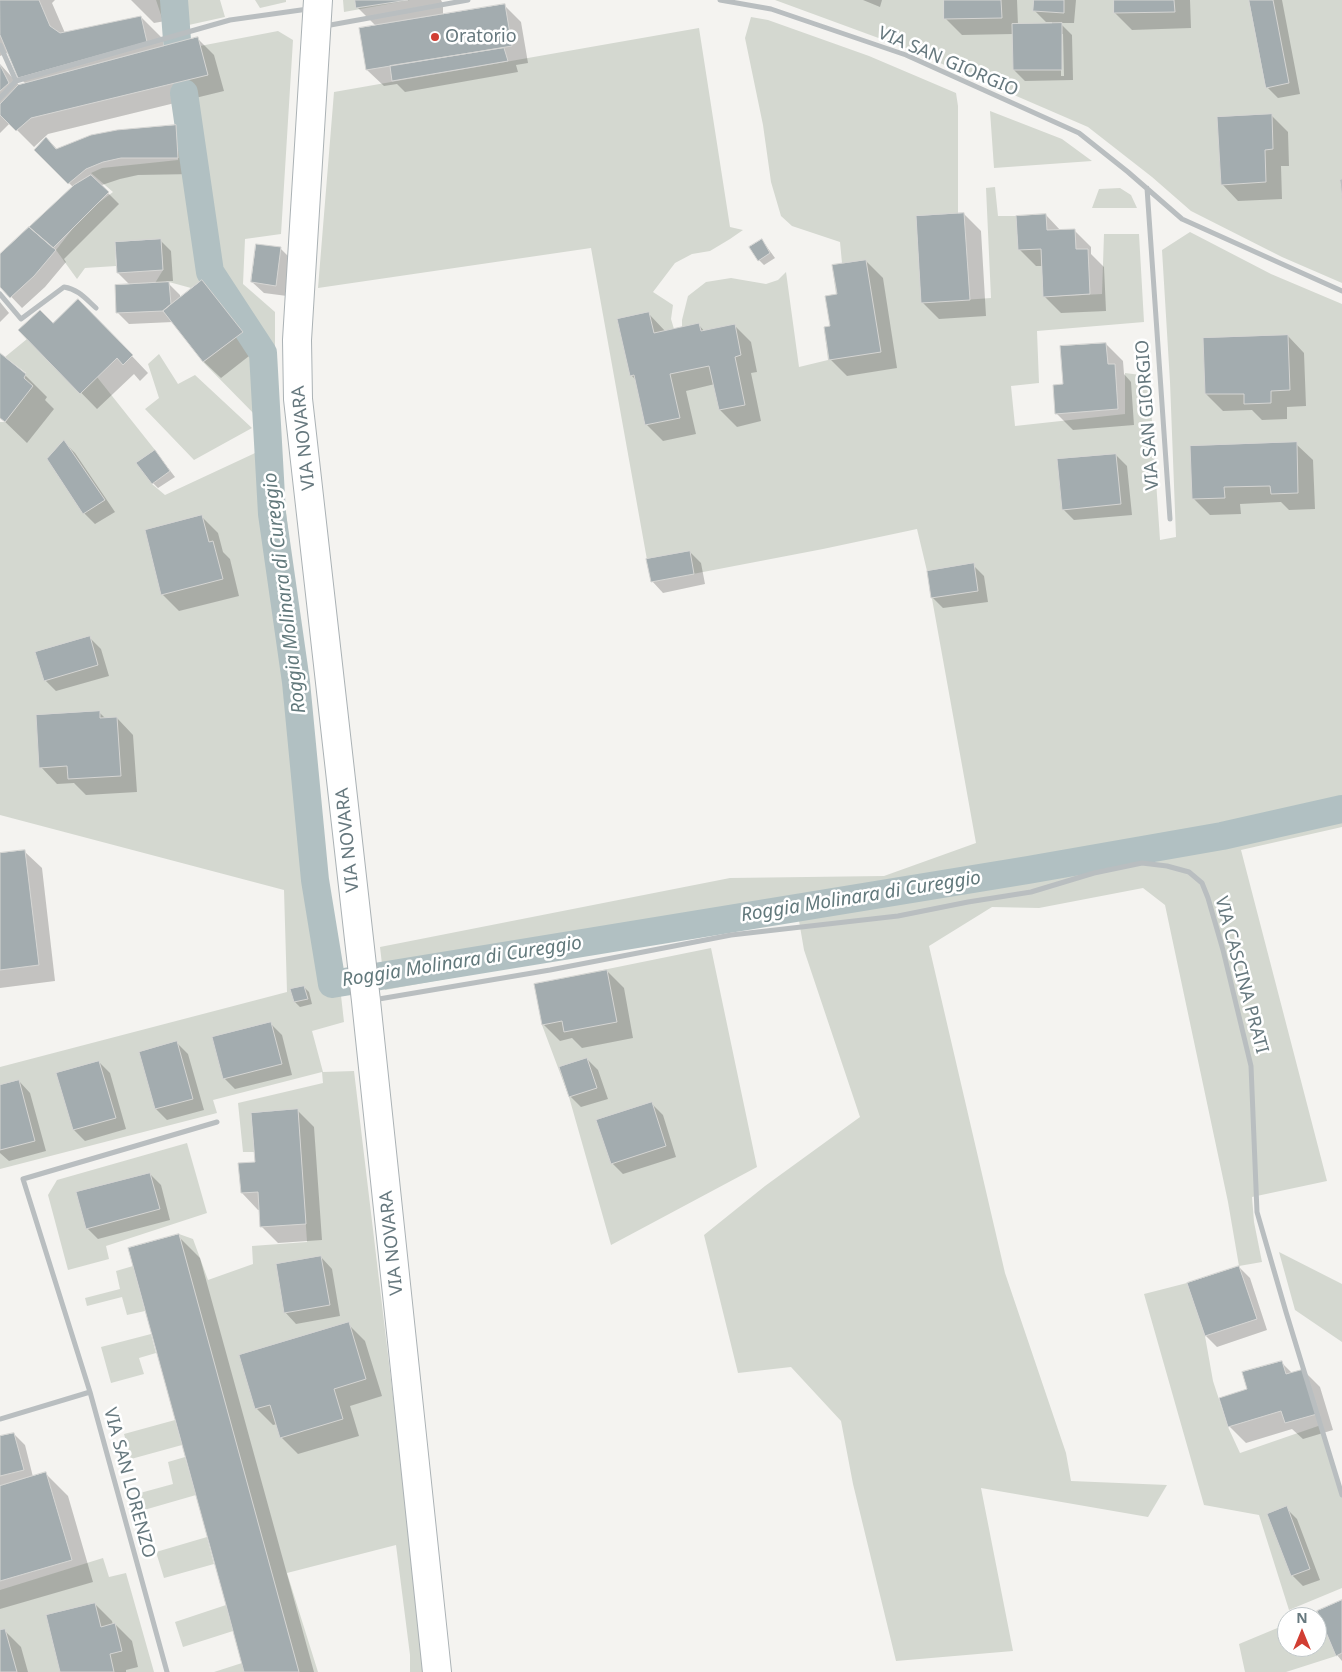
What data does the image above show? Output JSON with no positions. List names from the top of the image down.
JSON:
{
  "streets": {
    "main road": ["VIA NOVARA"],
    "street": ["VIA SAN GIORGIO", "VIA CASCINA PRATI", "VIA SAN LORENZO"]
  },
  "crossings": [
    ["VIA NOVARA", "VIA CASCINA PRATI"]
  ],
  "water": ["Roggia Molinara di Cureggio"],
  "places": ["Oratorio"],
  "north": "top"
}
